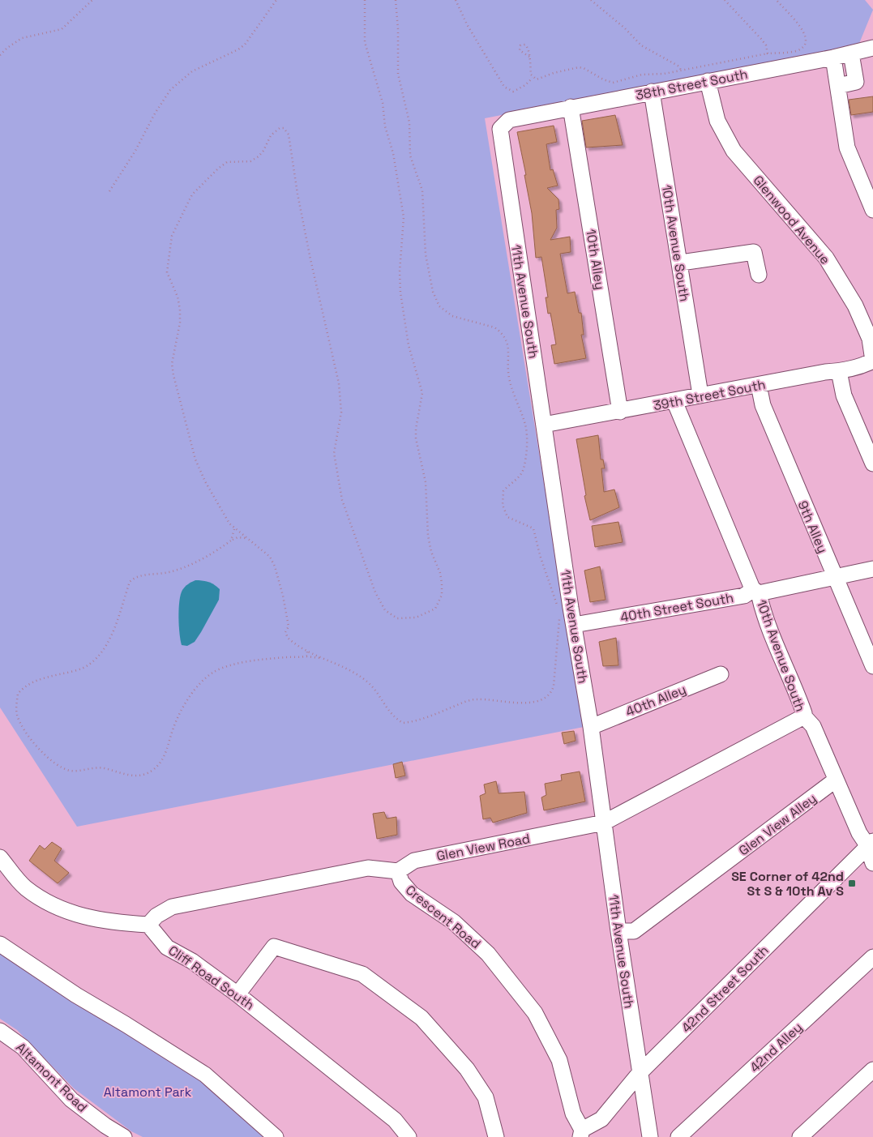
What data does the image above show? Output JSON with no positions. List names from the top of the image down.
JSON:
{
  "streets": {
    "street": [
      "38th Street South",
      "Glenwood Avenue",
      "10th Avenue South",
      "10th Alley",
      "11th Avenue South",
      "39th Street South",
      "9th Alley",
      "40th Street South",
      "40th Alley",
      "Glen View Alley",
      "Glen View Road",
      "Crescent Road",
      "Cliff Road South",
      "42nd Street South",
      "42nd Alley",
      "Altamont Road"
    ]
  },
  "crossings": [
    ["38th Street South", "Glenwood Avenue"],
    ["38th Street South", "10th Avenue South"],
    ["38th Street South", "10th Alley"],
    ["38th Street South", "11th Avenue South"],
    ["Glenwood Avenue", "39th Street South"],
    ["10th Avenue South", "39th Street South"],
    ["10th Avenue South", "40th Street South"],
    ["10th Avenue South", "Glen View Alley"],
    ["10th Avenue South", "Glen View Road"],
    ["10th Avenue South", "42nd Street South"],
    ["10th Alley", "39th Street South"],
    ["11th Avenue South", "39th Street South"],
    ["11th Avenue South", "40th Street South"],
    ["11th Avenue South", "40th Alley"],
    ["11th Avenue South", "Glen View Alley"],
    ["11th Avenue South", "Glen View Road"],
    ["11th Avenue South", "42nd Street South"],
    ["39th Street South", "9th Alley"],
    ["9th Alley", "40th Street South"],
    ["Glen View Road", "Crescent Road"],
    ["Crescent Road", "42nd Street South"]
  ],
  "parks": ["Altamont Park"],
  "places": {
    "transit": ["SE Corner of 42nd St S & 10th Av S"]
  }
}
